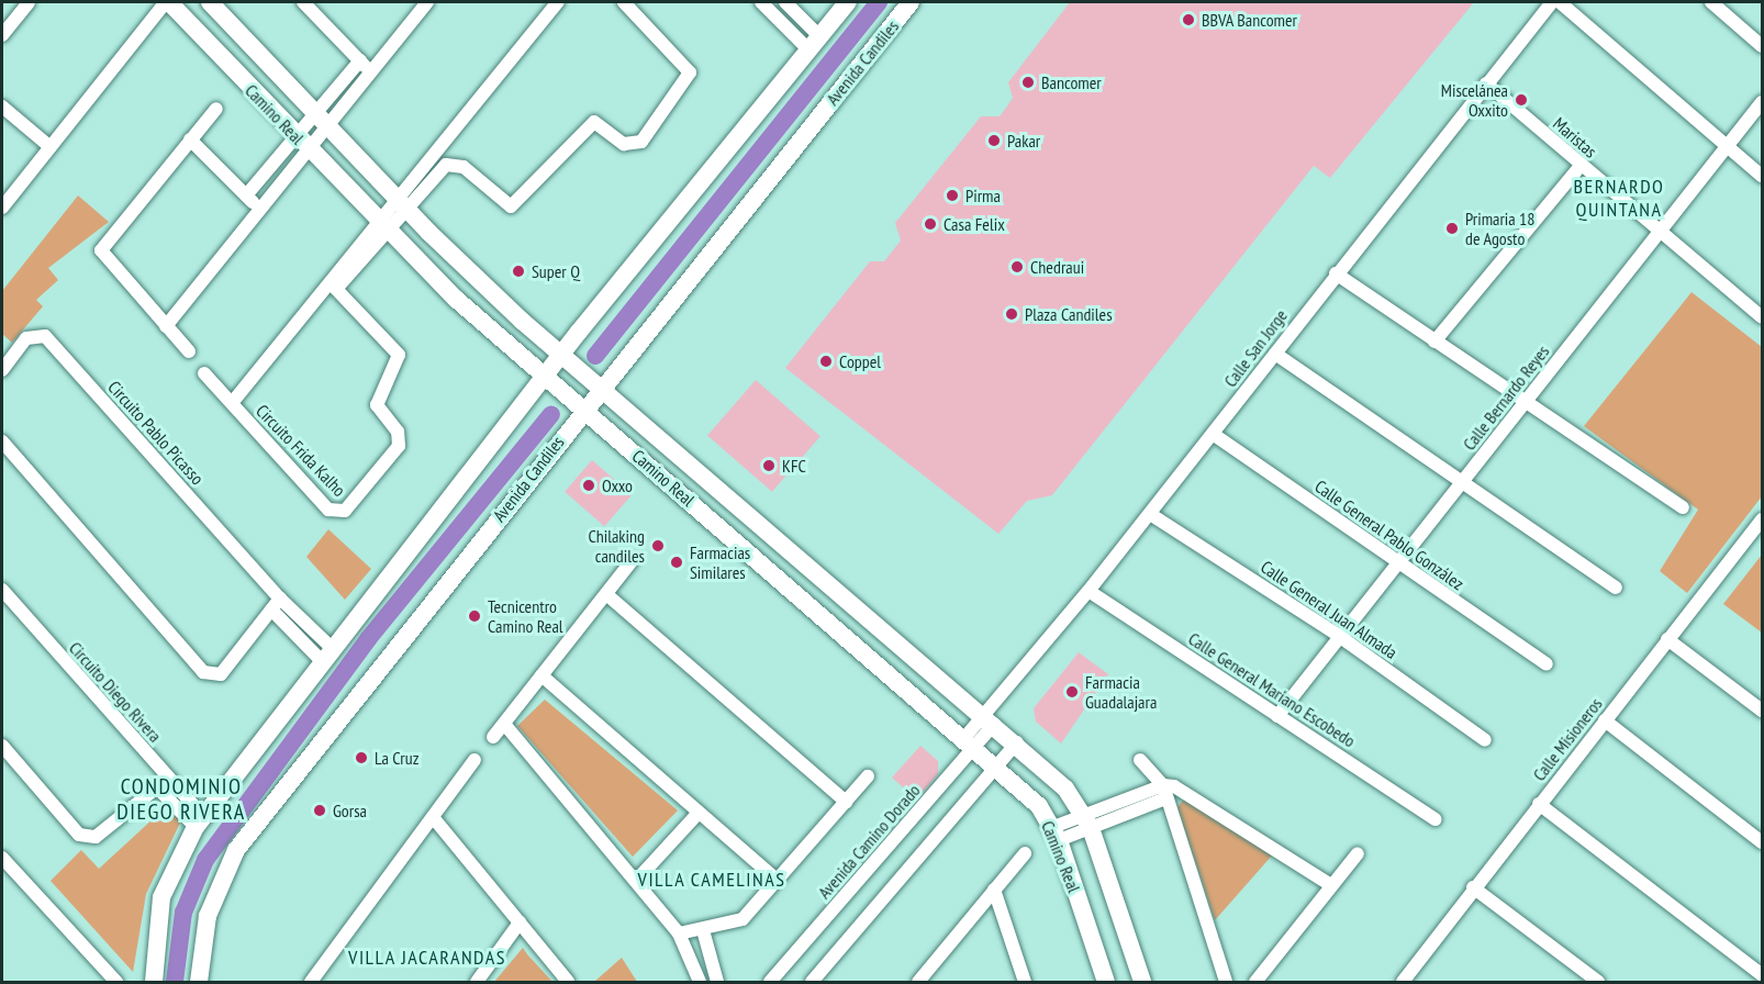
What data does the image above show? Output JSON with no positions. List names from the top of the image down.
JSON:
{
  "streets": {
    "street": [
      "Avenida Candiles",
      "Camino Real",
      "Maristas",
      "Calle San Jorge",
      "Calle Bernardo Reyes",
      "Circuito Pablo Picasso",
      "Circuito Frida Kalho",
      "Calle General Pablo González",
      "Calle General Juan Almada",
      "Calle General Mariano Escobedo",
      "Circuito Diego Rivera",
      "Calle Misioneros",
      "Avenida Camino Dorado"
    ]
  },
  "crossings": [
    ["Avenida Candiles", "Camino Real"],
    ["Camino Real", "Calle San Jorge"],
    ["Camino Real", "Circuito Frida Kalho"],
    ["Camino Real", "Avenida Camino Dorado"],
    ["Maristas", "Calle San Jorge"],
    ["Maristas", "Calle Bernardo Reyes"],
    ["Calle San Jorge", "Calle General Pablo González"],
    ["Calle San Jorge", "Calle General Juan Almada"],
    ["Calle San Jorge", "Calle General Mariano Escobedo"],
    ["Calle San Jorge", "Avenida Camino Dorado"],
    ["Calle Bernardo Reyes", "Calle General Pablo González"],
    ["Calle Bernardo Reyes", "Calle General Juan Almada"],
    ["Calle Bernardo Reyes", "Calle General Mariano Escobedo"]
  ],
  "districts": [
    "BERNARDO QUINTANA",
    "CONDOMINIO DIEGO RIVERA",
    "VILLA CAMELINAS",
    "VILLA JACARANDAS"
  ],
  "places": [
    "BBVA Bancomer",
    "Bancomer",
    "Miscelánea Oxxito",
    "Pakar",
    "Pirma",
    "Casa Felix",
    "Primaria 18 de Agosto",
    "Chedraui",
    "Super Q",
    "Plaza Candiles",
    "Coppel",
    "KFC",
    "Oxxo",
    "Chilaking candiles",
    "Farmacias Similares",
    "Tecnicentro Camino Real",
    "Farmacia Guadalajara",
    "La Cruz",
    "Gorsa"
  ]
}
